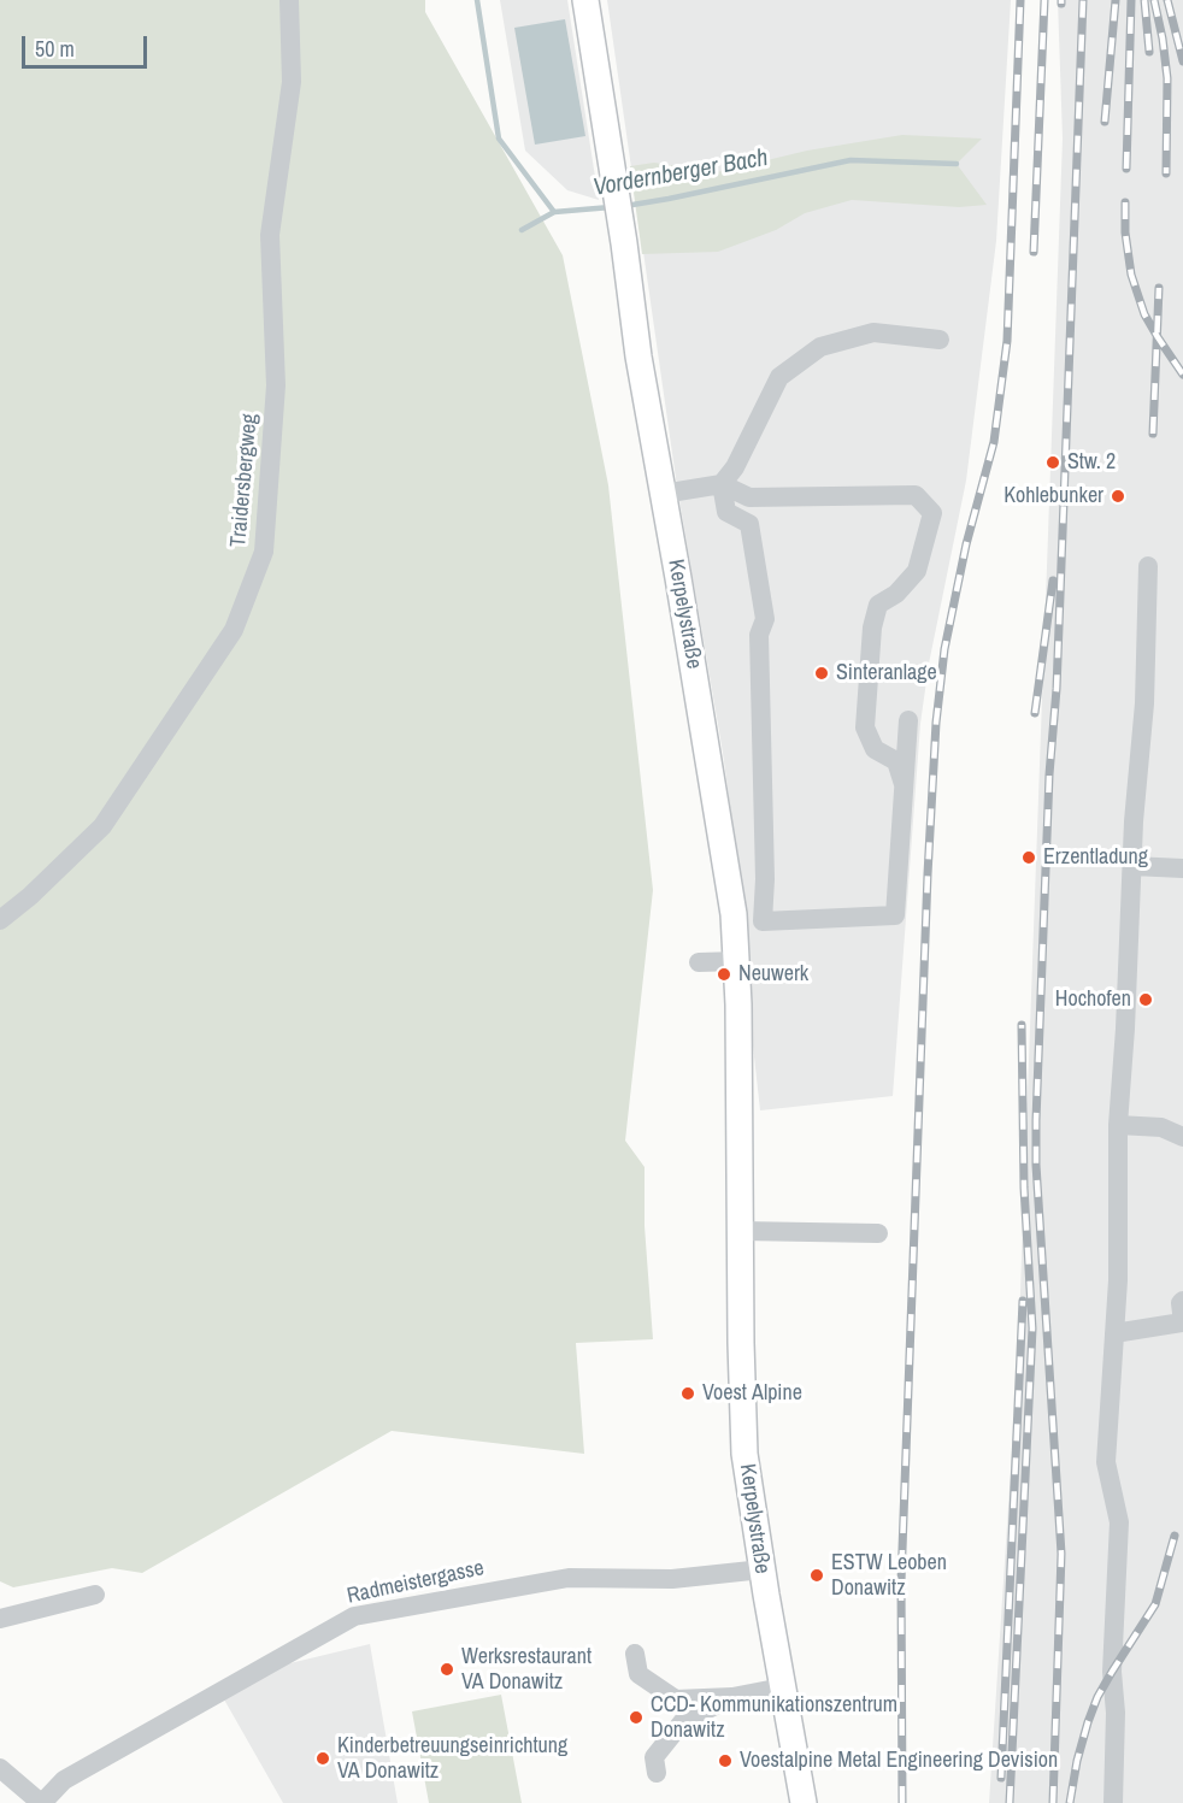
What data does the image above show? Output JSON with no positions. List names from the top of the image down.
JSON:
{
  "streets": {
    "main road": ["Kerpelystraße"],
    "street": ["Traidersbergweg", "Radmeistergasse"]
  },
  "crossings": [
    ["Kerpelystraße", "Radmeistergasse"]
  ],
  "water": ["Vordernberger Bach"],
  "places": [
    "Stw. 2",
    "Kohlebunker",
    "Sinteranlage",
    "Erzentladung",
    "Neuwerk",
    "Hochofen",
    "Voest Alpine",
    "ESTW Leoben Donawitz",
    "Werksrestaurant VA Donawitz",
    "CCD- Kommunikationszentrum Donawitz",
    "Kinderbetreuungseinrichtung VA Donawitz",
    "Voestalpine Metal Engineering Devision"
  ],
  "scale_bar": "50 m"
}
